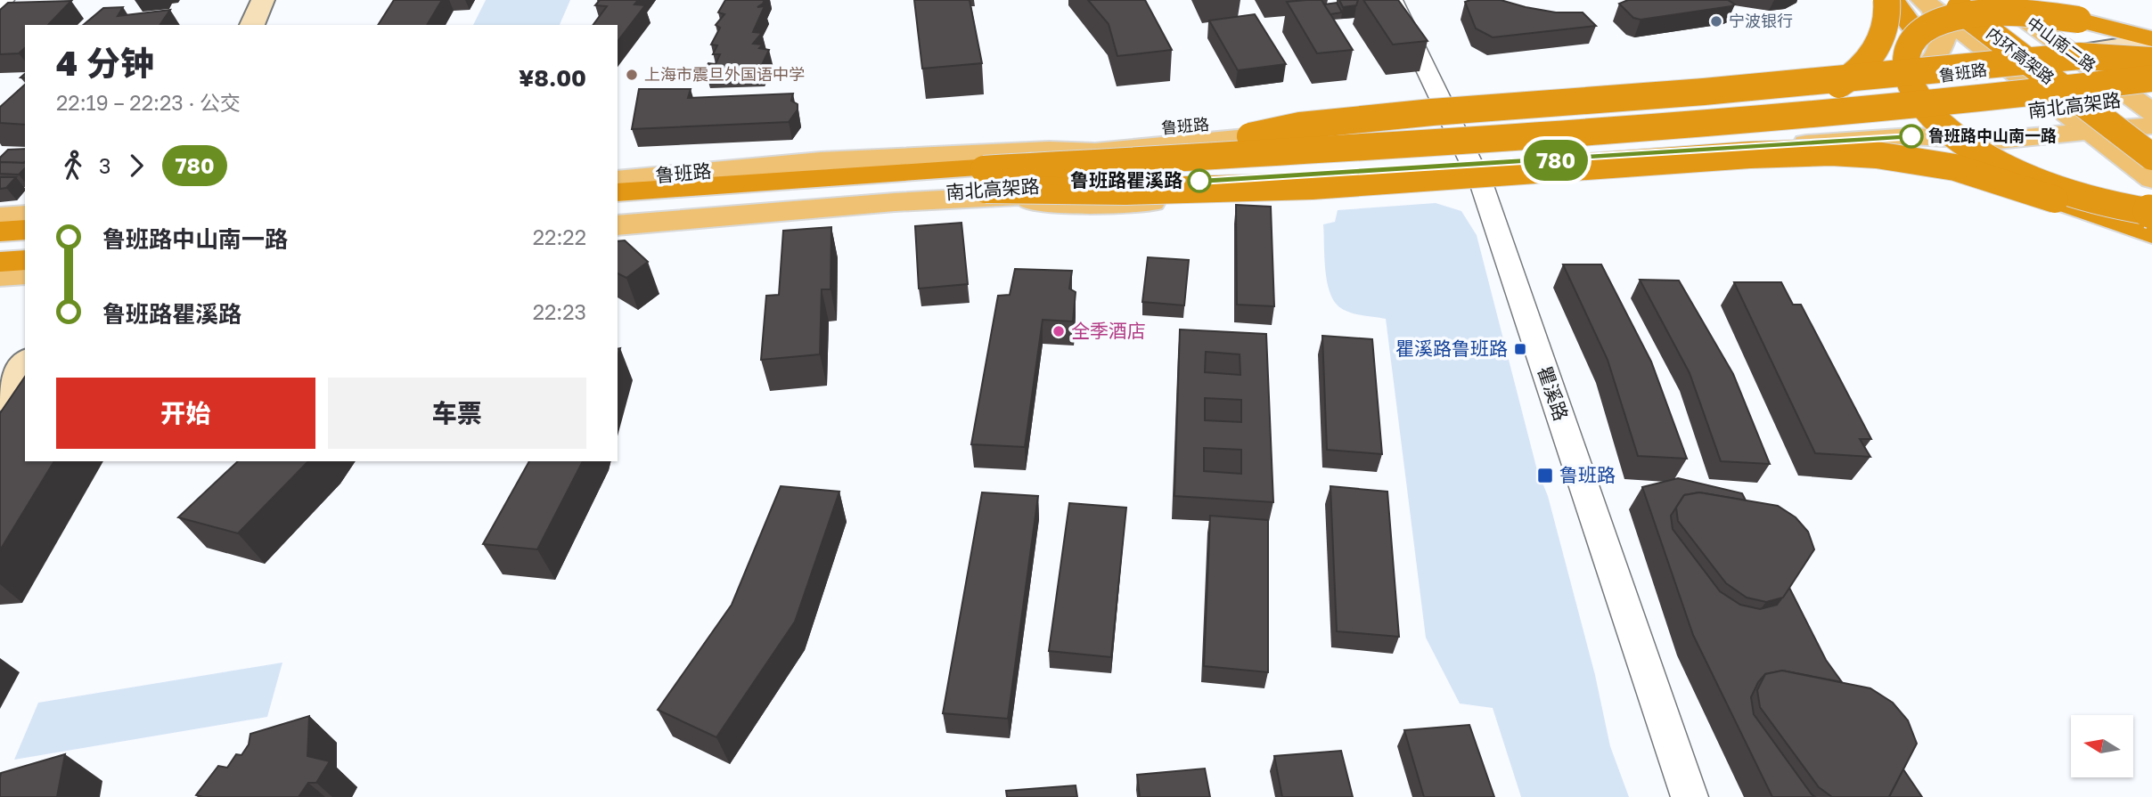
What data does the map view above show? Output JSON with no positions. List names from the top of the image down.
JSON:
{
  "streets": {
    "highway": ["内环高架路", "南北高架路"],
    "main road": ["中山南二路", "鲁班路"],
    "street": ["瞿溪路"]
  },
  "crossings": [
    ["中山南二路", "鲁班路"],
    ["中山南二路", "南北高架路"],
    ["鲁班路", "瞿溪路"]
  ],
  "places": {
    "other": [
      "宁波银行",
      "上海市震旦外国语中学",
      "鲁班路中山南一路",
      "鲁班路瞿溪路",
      "全季酒店"
    ],
    "transit": ["瞿溪路鲁班路", "鲁班路"]
  },
  "lines": ["bus line 780"],
  "north": "left",
  "page": {
    "on_map": "780",
    "heading": ["4 分钟", "22:19 – 22:23 · 公交", "¥8.00"],
    "legs": ["3", "780"],
    "list": [
      {
        "name": "鲁班路中山南一路",
        "value": "22:22"
      },
      {
        "name": "鲁班路瞿溪路",
        "value": "22:23"
      }
    ],
    "buttons": ["开始", "车票"]
  }
}
